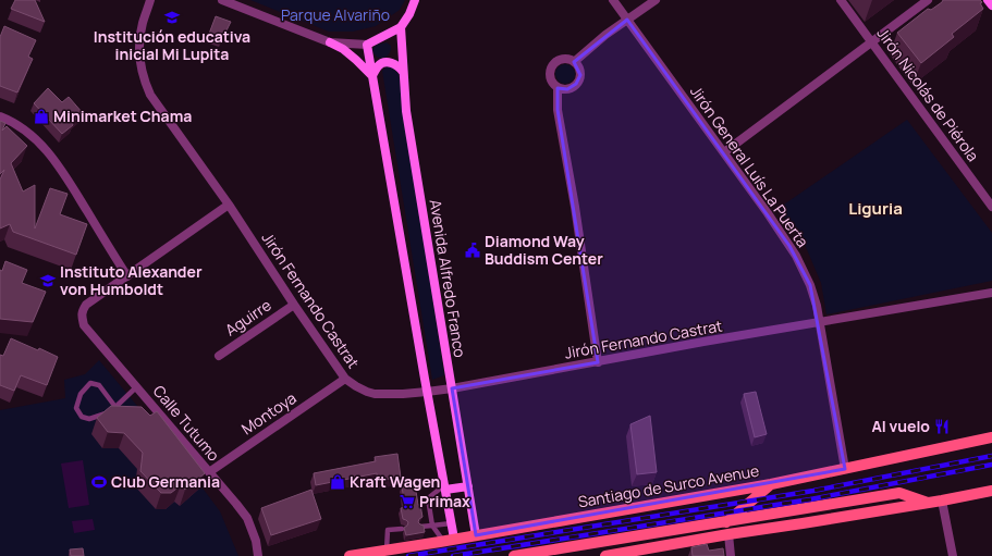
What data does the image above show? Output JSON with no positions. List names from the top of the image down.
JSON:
{
  "streets": {
    "main road": ["Santiago de Surco Avenue"],
    "street": [
      "Jirón Nicolás de Piérola",
      "Jirón General Luís La Puerta",
      "Avenida Alfredo Franco",
      "Jirón Fernando Castrat",
      "Aguirre",
      "Montoya",
      "Calle Tutumo"
    ]
  },
  "crossings": [
    ["Jirón General Luís La Puerta", "Jirón Fernando Castrat"],
    ["Jirón General Luís La Puerta", "Santiago de Surco Avenue"],
    ["Avenida Alfredo Franco", "Jirón Fernando Castrat"],
    ["Avenida Alfredo Franco", "Santiago de Surco Avenue"],
    ["Jirón Fernando Castrat", "Aguirre"],
    ["Jirón Fernando Castrat", "Montoya"],
    ["Montoya", "Calle Tutumo"]
  ],
  "districts": ["Liguria"],
  "parks": ["Parque Alvariño"],
  "places": {
    "school or university": ["Institución educativa inicial Mi Lupita", "Instituto Alexander von Humboldt"],
    "shop": ["Minimarket Chama", "Kraft Wagen"],
    "public building": ["Diamond Way Buddism Center"],
    "restaurant": ["Al vuelo"],
    "sports": ["Club Germania"],
    "supermarket": ["Primax"]
  }
}
